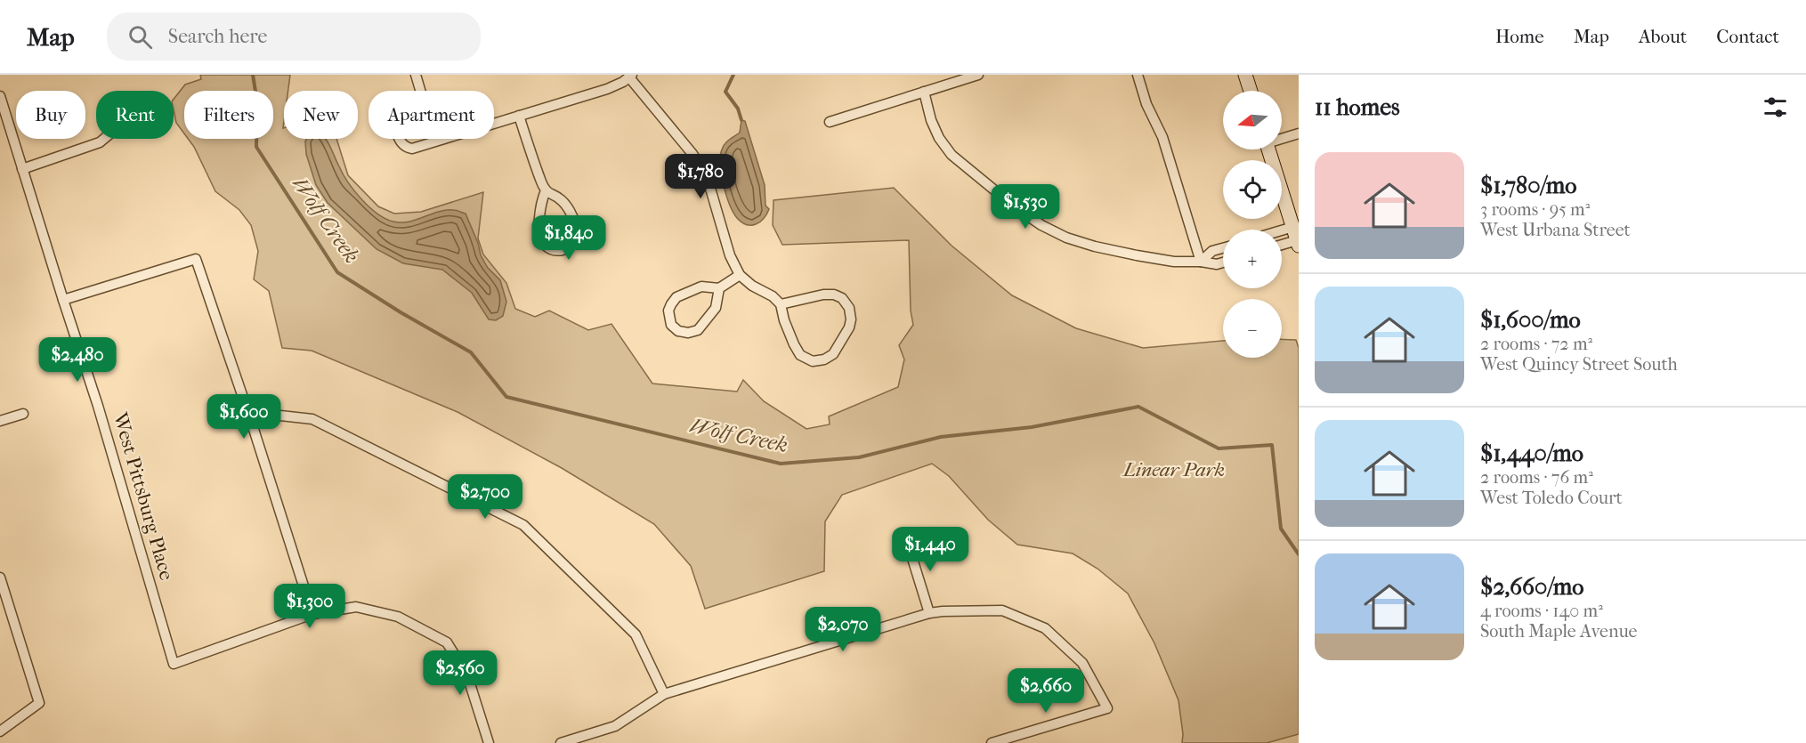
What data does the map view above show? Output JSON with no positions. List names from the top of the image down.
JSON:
{
  "streets": {
    "street": ["West Pittsburg Place"]
  },
  "water": ["Wolf Creek"],
  "parks": ["Linear Park"],
  "north": "left",
  "page": {
    "header": "Map",
    "search": "Search here",
    "nav": [
      "Home",
      "Map",
      "About",
      "Contact"
    ],
    "heading": "11 homes",
    "map_buttons": ["+", "−"],
    "chip": [
      "Buy",
      "Rent",
      "Filters",
      "New",
      "Apartment"
    ],
    "list": [
      {
        "name": "$1,780/mo",
        "note": "3 rooms · 95 m² · West Urbana Street"
      },
      {
        "name": "$1,600/mo",
        "note": "2 rooms · 72 m² · West Quincy Street South"
      },
      {
        "name": "$1,440/mo",
        "note": "2 rooms · 76 m² · West Toledo Court"
      },
      {
        "name": "$2,660/mo",
        "note": "4 rooms · 140 m² · South Maple Avenue"
      }
    ],
    "price": [
      "$1,780",
      "$1,530",
      "$1,840",
      "$2,480",
      "$1,600",
      "$2,700",
      "$1,440",
      "$1,300",
      "$2,070",
      "$2,560",
      "$2,660"
    ]
  }
}
